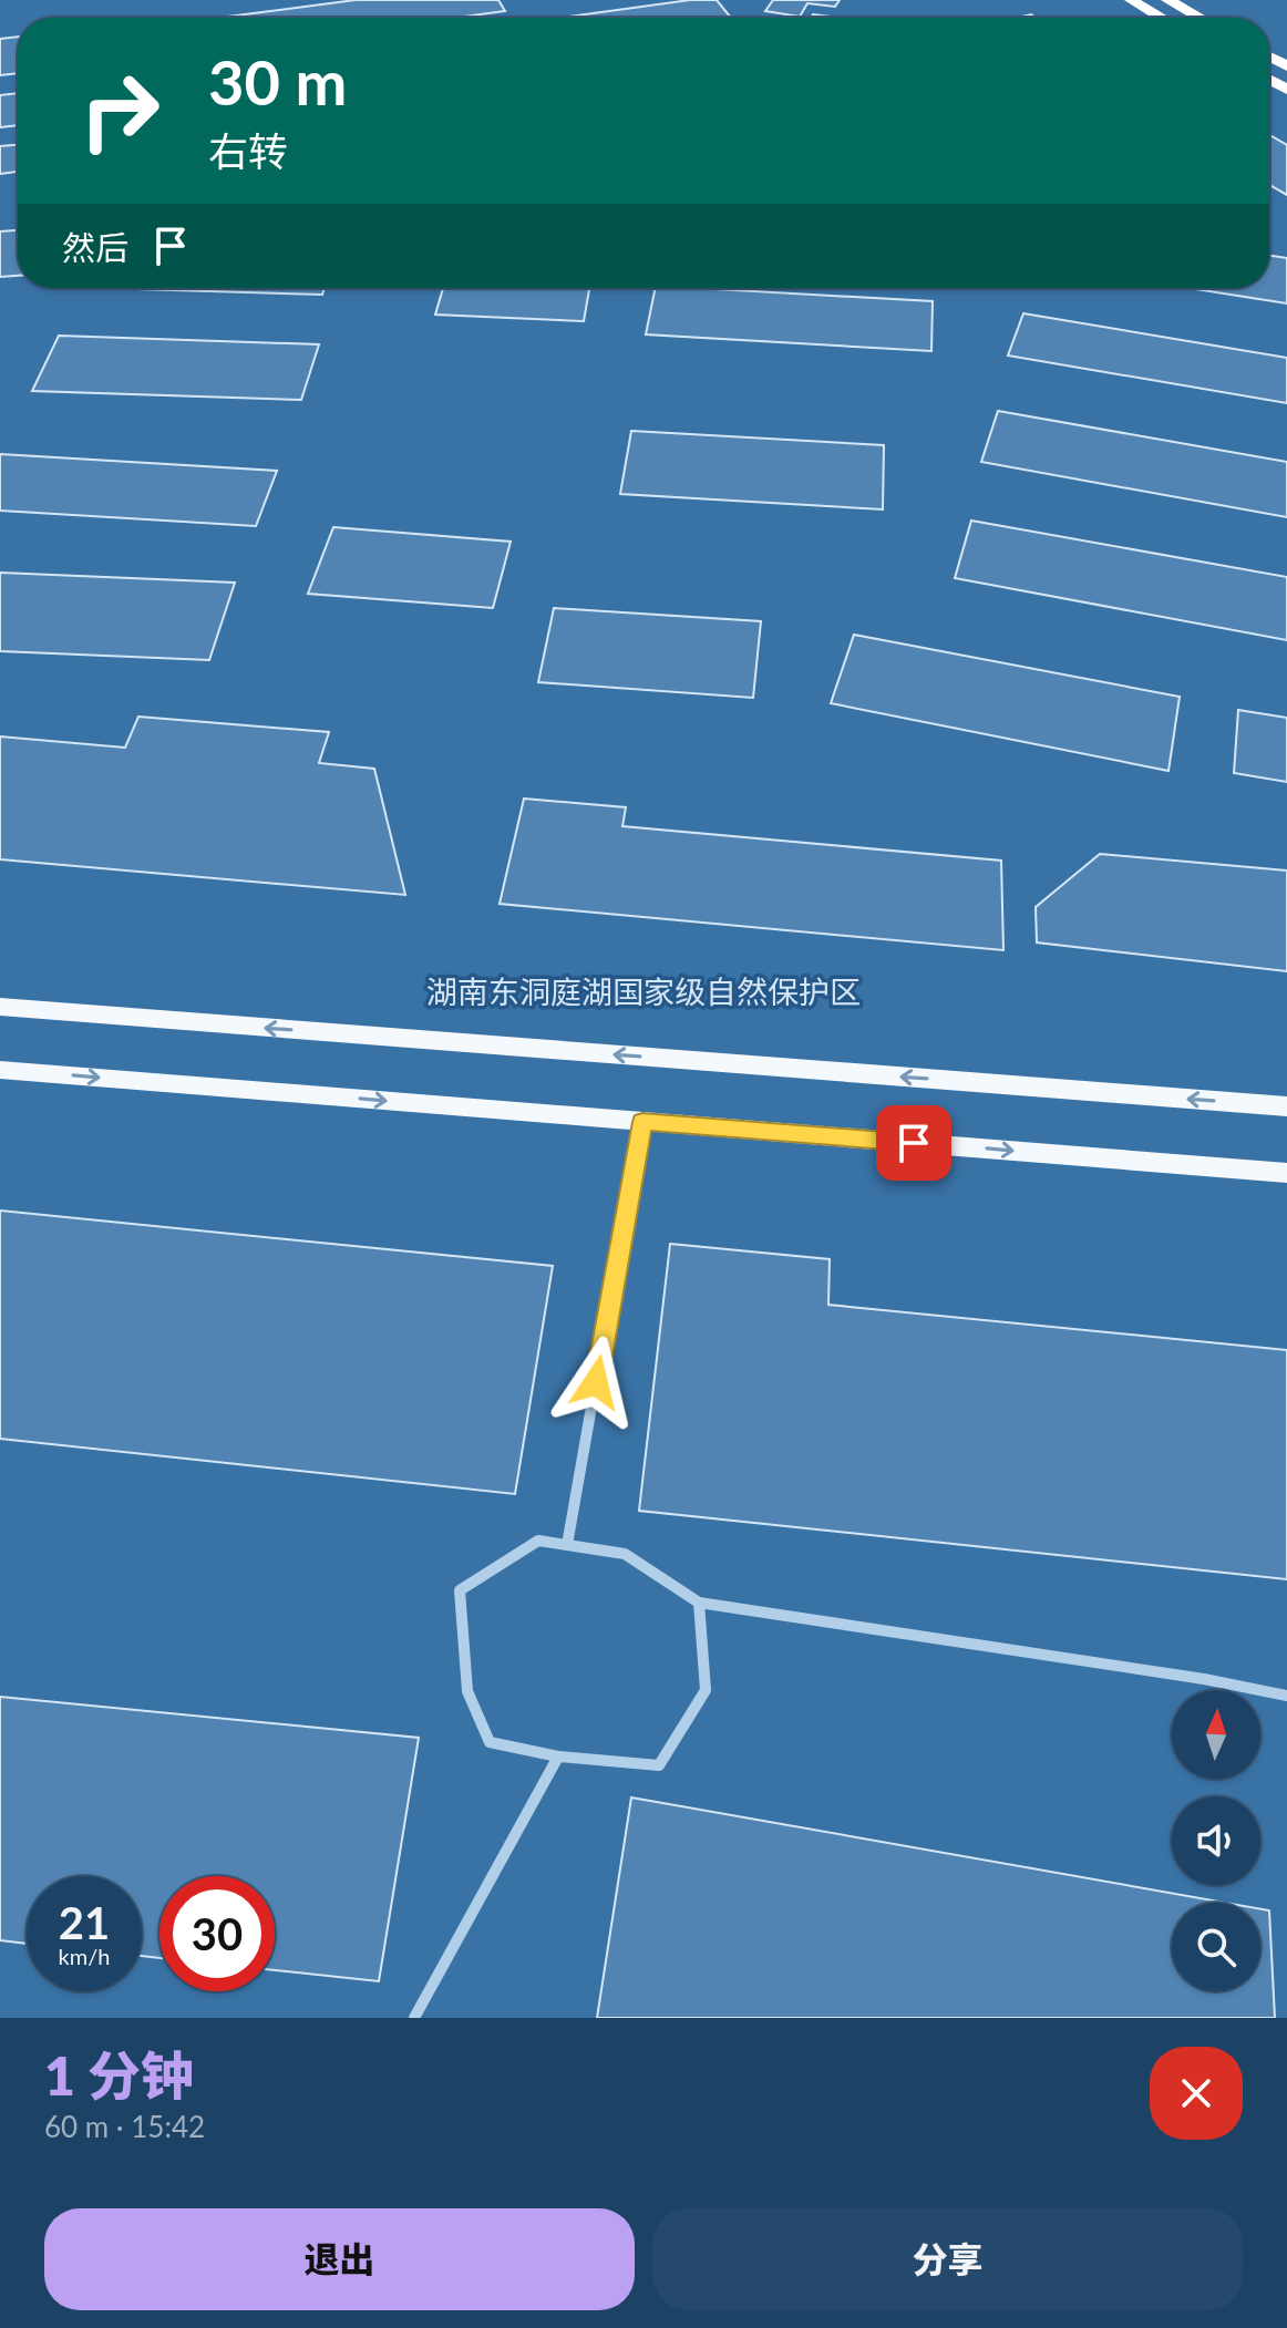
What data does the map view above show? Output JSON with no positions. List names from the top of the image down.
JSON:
{
  "parks": ["湖南东洞庭湖国家级自然保护区"],
  "north": "top",
  "page": {
    "turn": ["30 m", "右转"],
    "then": "然后",
    "speed": "21 km/h",
    "limit": "30",
    "heading": ["1 分钟", "60 m · 15:42"],
    "buttons": ["退出", "分享"]
  }
}
